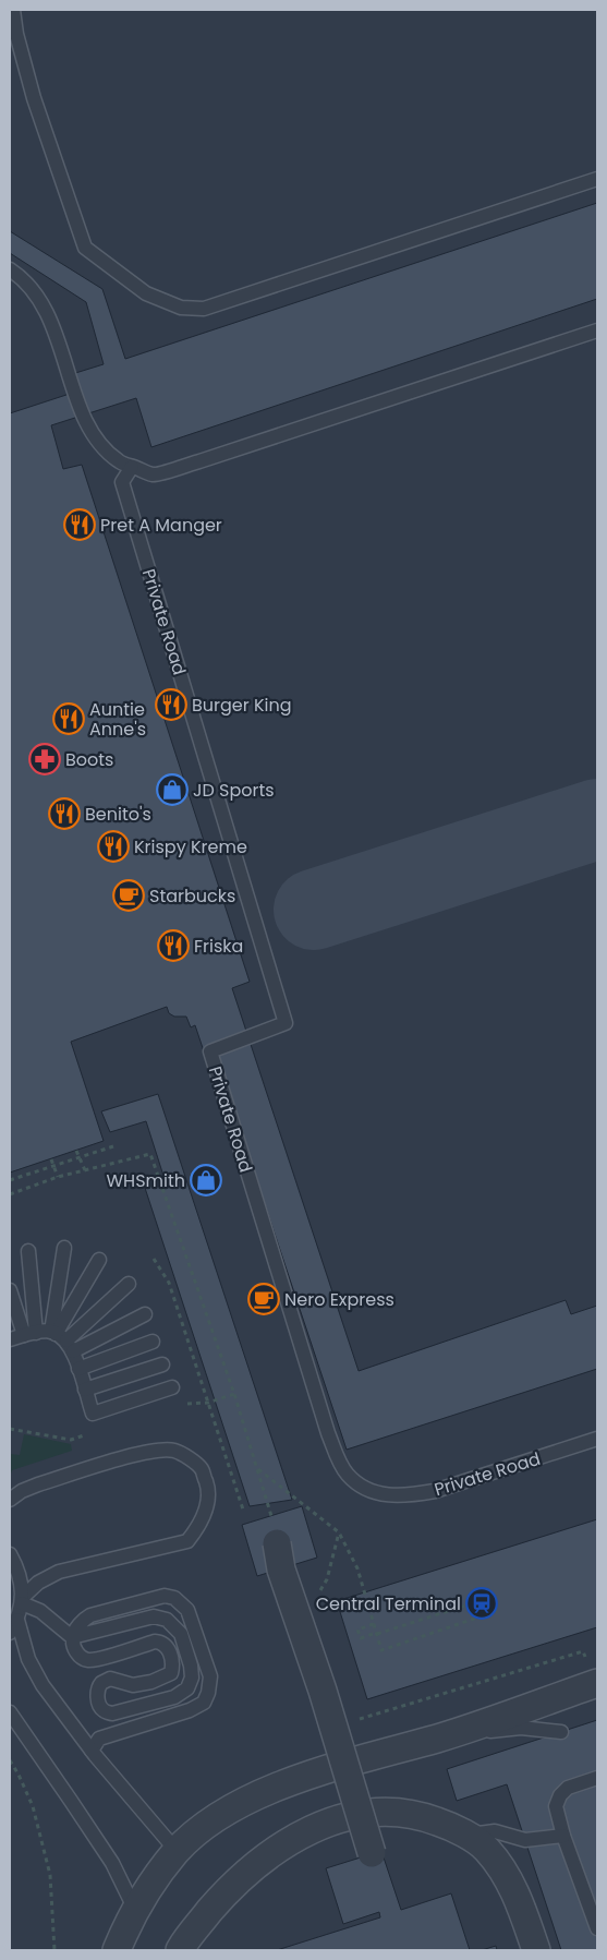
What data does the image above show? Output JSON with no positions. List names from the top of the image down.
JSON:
{
  "streets": {
    "lane": ["Private Road"]
  },
  "places": {
    "restaurant": [
      "Pret A Manger",
      "Burger King",
      "Auntie Anne's",
      "Benito's",
      "Krispy Kreme",
      "Friska"
    ],
    "pharmacy": ["Boots"],
    "shop": ["JD Sports", "WHSmith"],
    "cafe": ["Starbucks", "Nero Express"],
    "station": ["Central Terminal"]
  }
}
